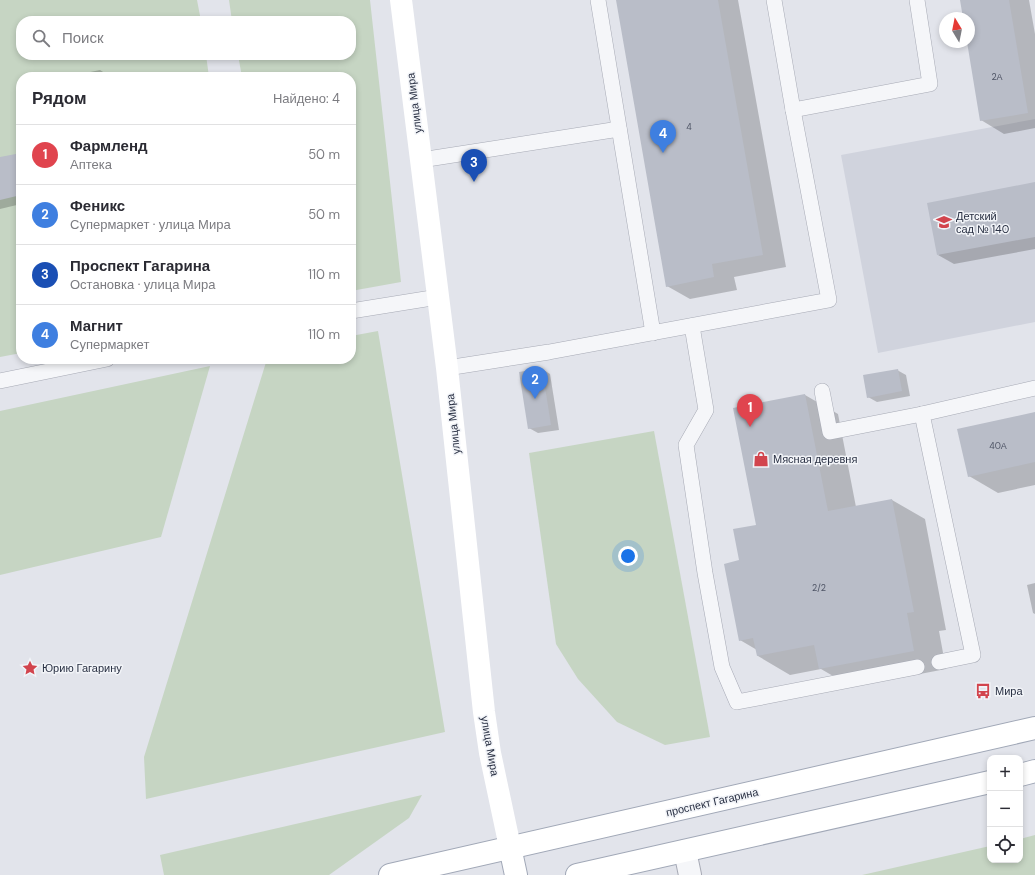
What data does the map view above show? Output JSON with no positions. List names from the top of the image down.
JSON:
{
  "streets": {
    "main road": ["улица Мира", "проспект Гагарина"]
  },
  "crossings": [
    ["улица Мира", "проспект Гагарина"]
  ],
  "places": {
    "school or university": ["Детский сад № 140"],
    "shop": ["Мясная деревня"],
    "place": ["Юрию Гагарину"],
    "bus stop": ["Мира"]
  },
  "house_numbers": [
    "2А",
    "4",
    "40А",
    "2/2"
  ],
  "north": "top",
  "page": {
    "search": "Поиск",
    "heading": ["Рядом", "Найдено: 4"],
    "pins": [
      "4",
      "3",
      "2",
      "1"
    ],
    "list": [
      {
        "mark": "1",
        "name": "Фармленд",
        "note": "Аптека",
        "value": "50 m"
      },
      {
        "mark": "2",
        "name": "Феникс",
        "note": "Супермаркет · улица Мира",
        "value": "50 m"
      },
      {
        "mark": "3",
        "name": "Проспект Гагарина",
        "note": "Остановка · улица Мира",
        "value": "110 m"
      },
      {
        "mark": "4",
        "name": "Магнит",
        "note": "Супермаркет",
        "value": "110 m"
      }
    ],
    "map_buttons": ["+", "−"]
  }
}
